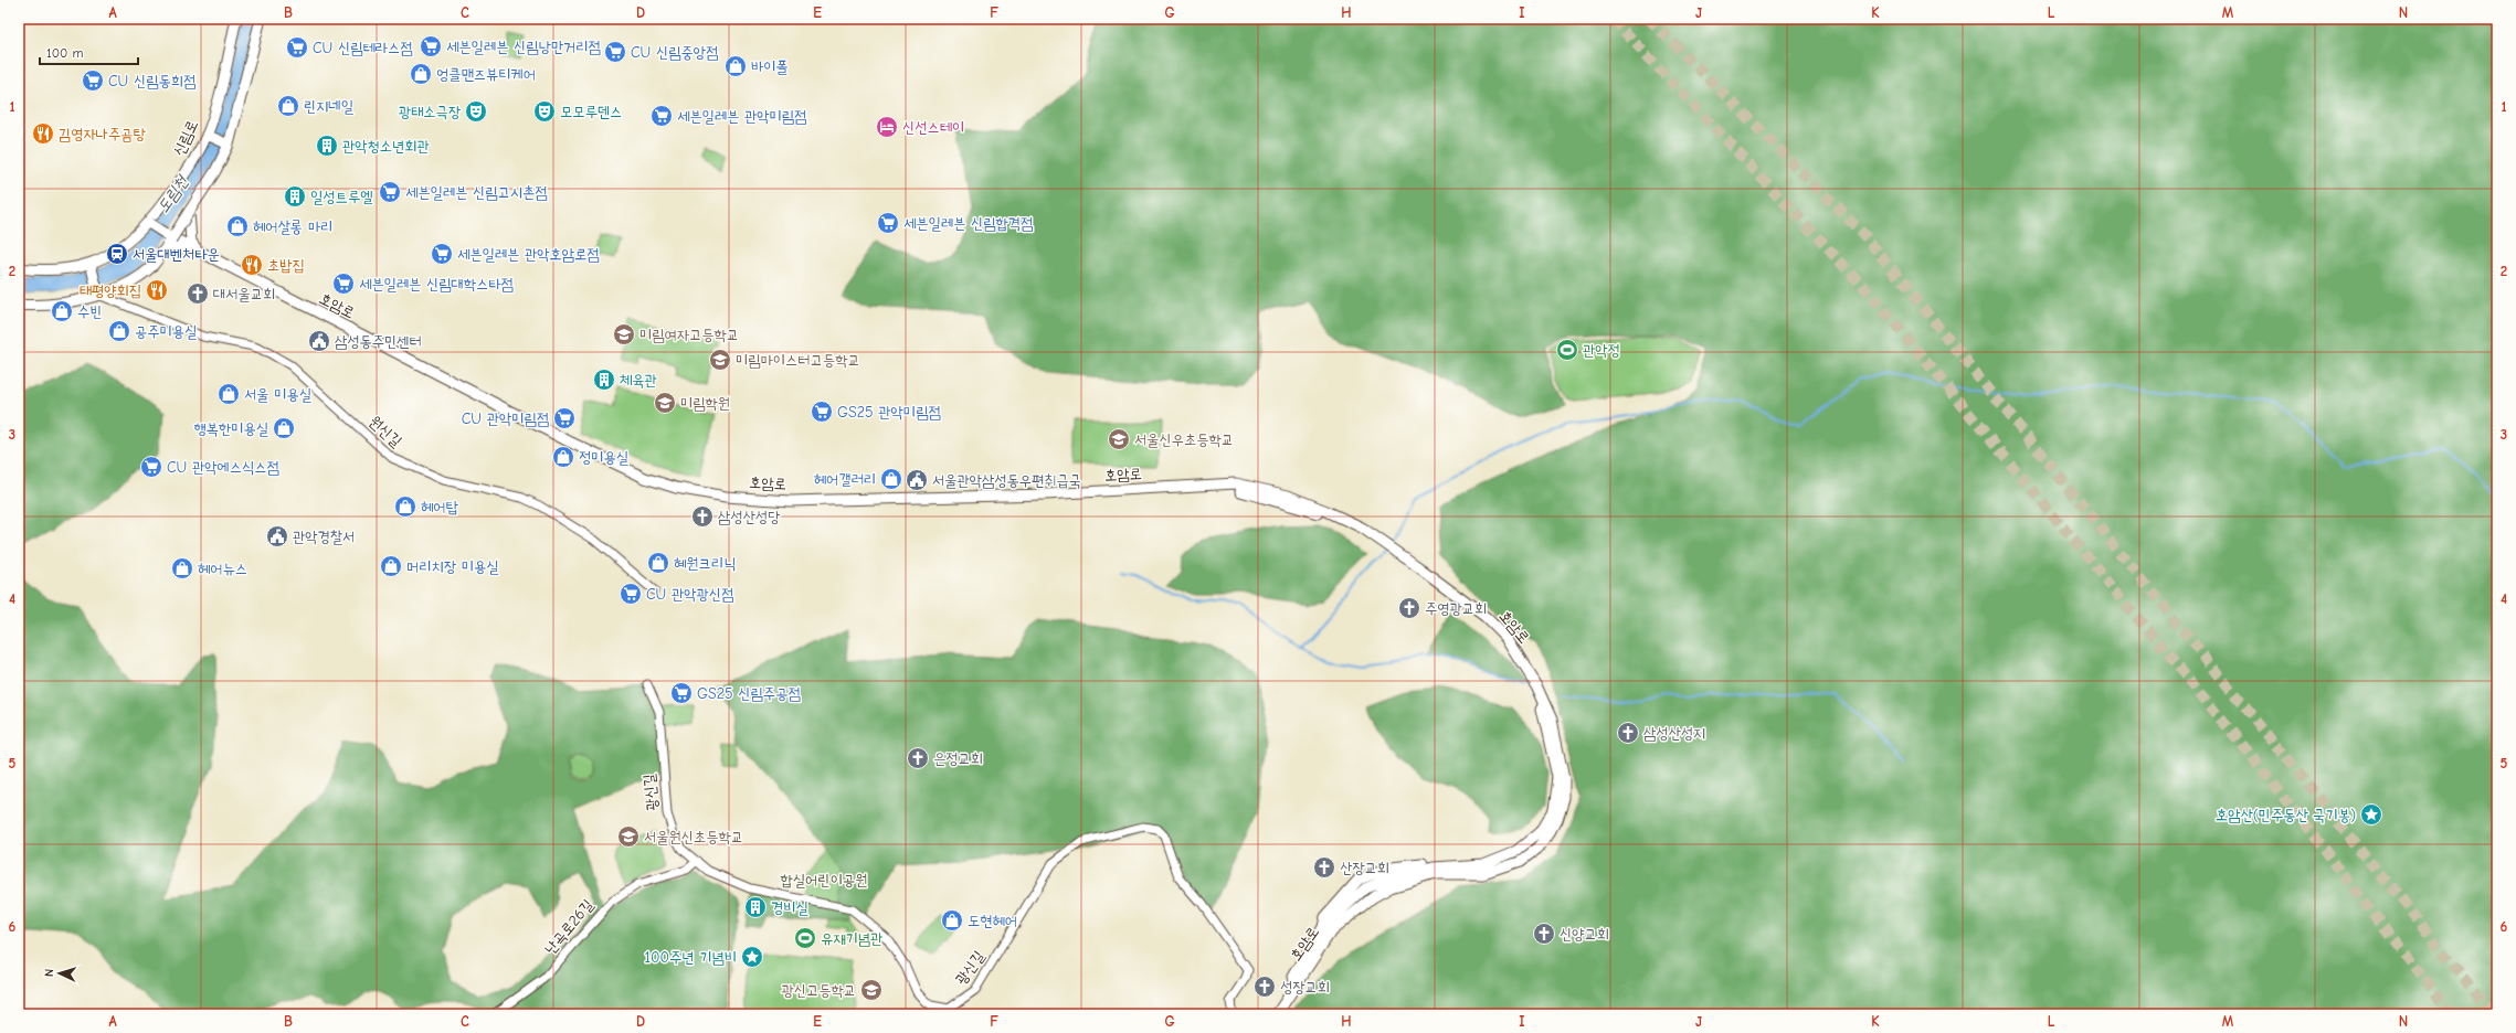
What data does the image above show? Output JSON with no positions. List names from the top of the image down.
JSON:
{
  "streets": {
    "main road": ["신림로", "호암로"],
    "street": ["원신길", "광신길", "난곡로26길"]
  },
  "crossings": [
    ["광신길", "난곡로26길"]
  ],
  "water": ["도림천"],
  "parks": ["합실어린이공원"],
  "places": {
    "supermarket": [
      "세븐일레븐 신림낭만거리점",
      "CU 신림테라스점",
      "CU 신림중앙점",
      "CU 신림동희점",
      "세븐일레븐 관악미림점",
      "세븐일레븐 신림고시촌점",
      "세븐일레븐 신림합격점",
      "세븐일레븐 관악호암로점",
      "세븐일레븐 신림대학스타점",
      "GS25 관악미림점",
      "CU 관악미림점",
      "CU 관악에스식스점",
      "CU 관악광신점",
      "GS25 신림주공점"
    ],
    "shop": [
      "바이폴",
      "엉클맨즈뷰티케어",
      "린지네일",
      "헤어살롱 마리",
      "수빈",
      "공주미용실",
      "서울 미용실",
      "행복한미용실",
      "정미용실",
      "헤어갤러리",
      "헤어탑",
      "혜원크리닉",
      "머리치장 미용실",
      "헤어뉴스",
      "도현헤어"
    ],
    "theatre": ["광태소극장", "모모루덴스"],
    "hotel": ["신선스테이"],
    "restaurant": ["김영자나주곰탕", "초밥집", "태평양회집"],
    "building": [
      "관악청소년회관",
      "일성트루엘",
      "체육관",
      "경비실"
    ],
    "station": ["서울대벤처타운"],
    "church": [
      "대서울교회",
      "삼성산성당",
      "주영광교회",
      "삼성산성지",
      "은정교회",
      "산장교회",
      "신양교회",
      "성장교회"
    ],
    "school or university": [
      "미림여자고등학교",
      "미림마이스터고등학교",
      "미림학원",
      "서울신우초등학교",
      "서울원신초등학교",
      "광신고등학교"
    ],
    "public building": ["삼성동주민센터", "서울관악삼성동우편취급국", "관악경찰서"],
    "sports": ["관악정", "유재기념관"],
    "place": ["호암산(민주동산 국기봉)", "100주년 기념비"]
  },
  "scale_bar": "100 m",
  "north": "left",
  "grid": {
    "columns": [
      "A",
      "B",
      "C",
      "D",
      "E",
      "F",
      "G",
      "H",
      "I",
      "J",
      "K",
      "L",
      "M",
      "N"
    ],
    "rows": [
      "1",
      "2",
      "3",
      "4",
      "5",
      "6"
    ]
  }
}
